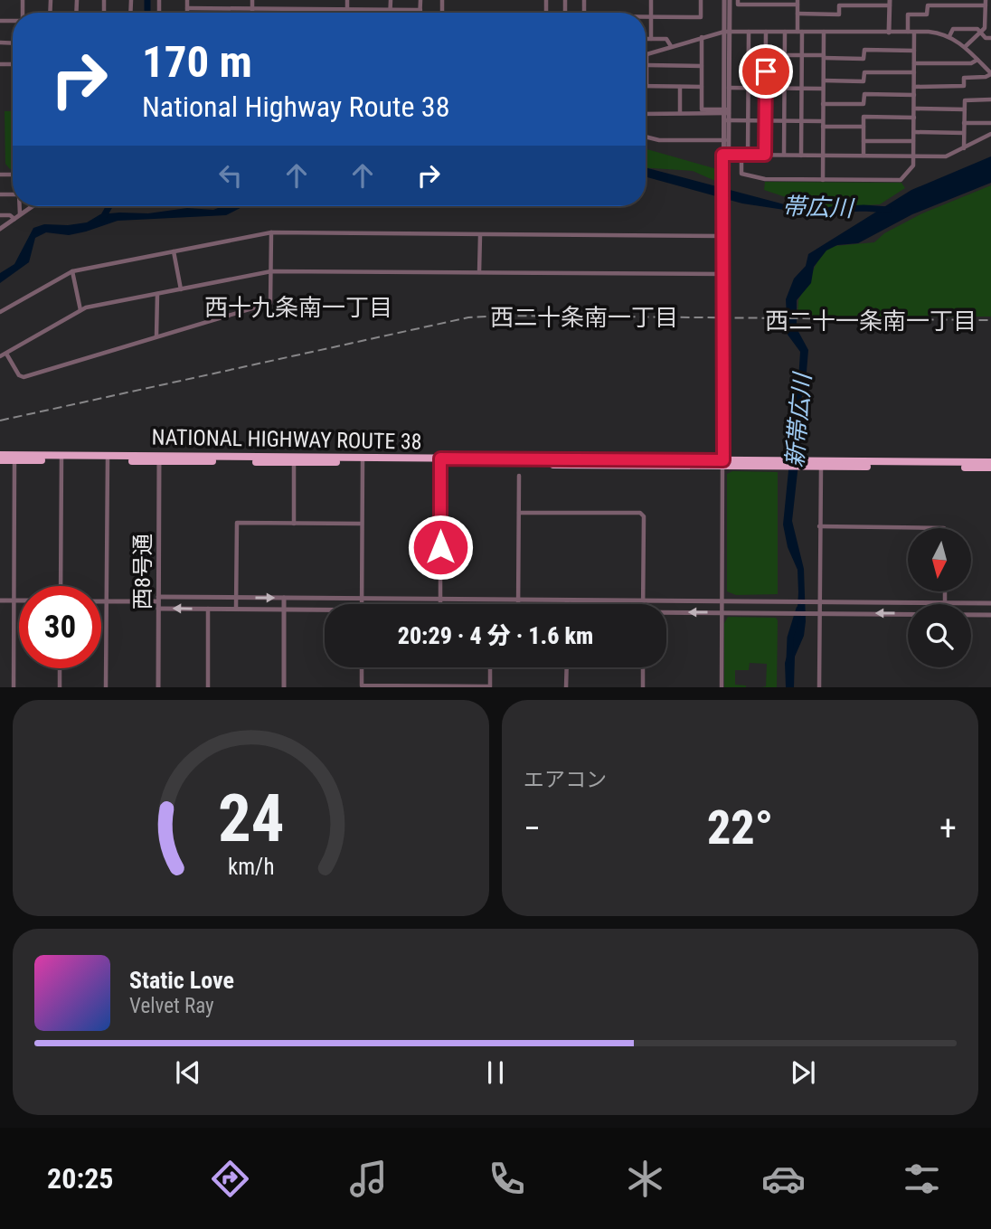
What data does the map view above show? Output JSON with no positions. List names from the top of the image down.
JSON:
{
  "streets": {
    "highway": ["NATIONAL HIGHWAY ROUTE 38"],
    "street": ["西8号通"]
  },
  "crossings": [
    ["NATIONAL HIGHWAY ROUTE 38", "西8号通"]
  ],
  "districts": ["西十九条南一丁目", "西二十条南一丁目", "西二十一条南一丁目"],
  "water": ["帯広川", "新帯広川"],
  "north": "bottom",
  "page": {
    "turn": ["170 m", "National Highway Route 38"],
    "limit": "30",
    "trip": "20:29 · 4 分 · 1.6 km",
    "tile": "エアコン",
    "heat": ["−", "22°", "+"],
    "song": ["Static Love", "Velvet Ray"],
    "tabs": "20:25",
    "gauge": ["24", "km/h"]
  }
}
